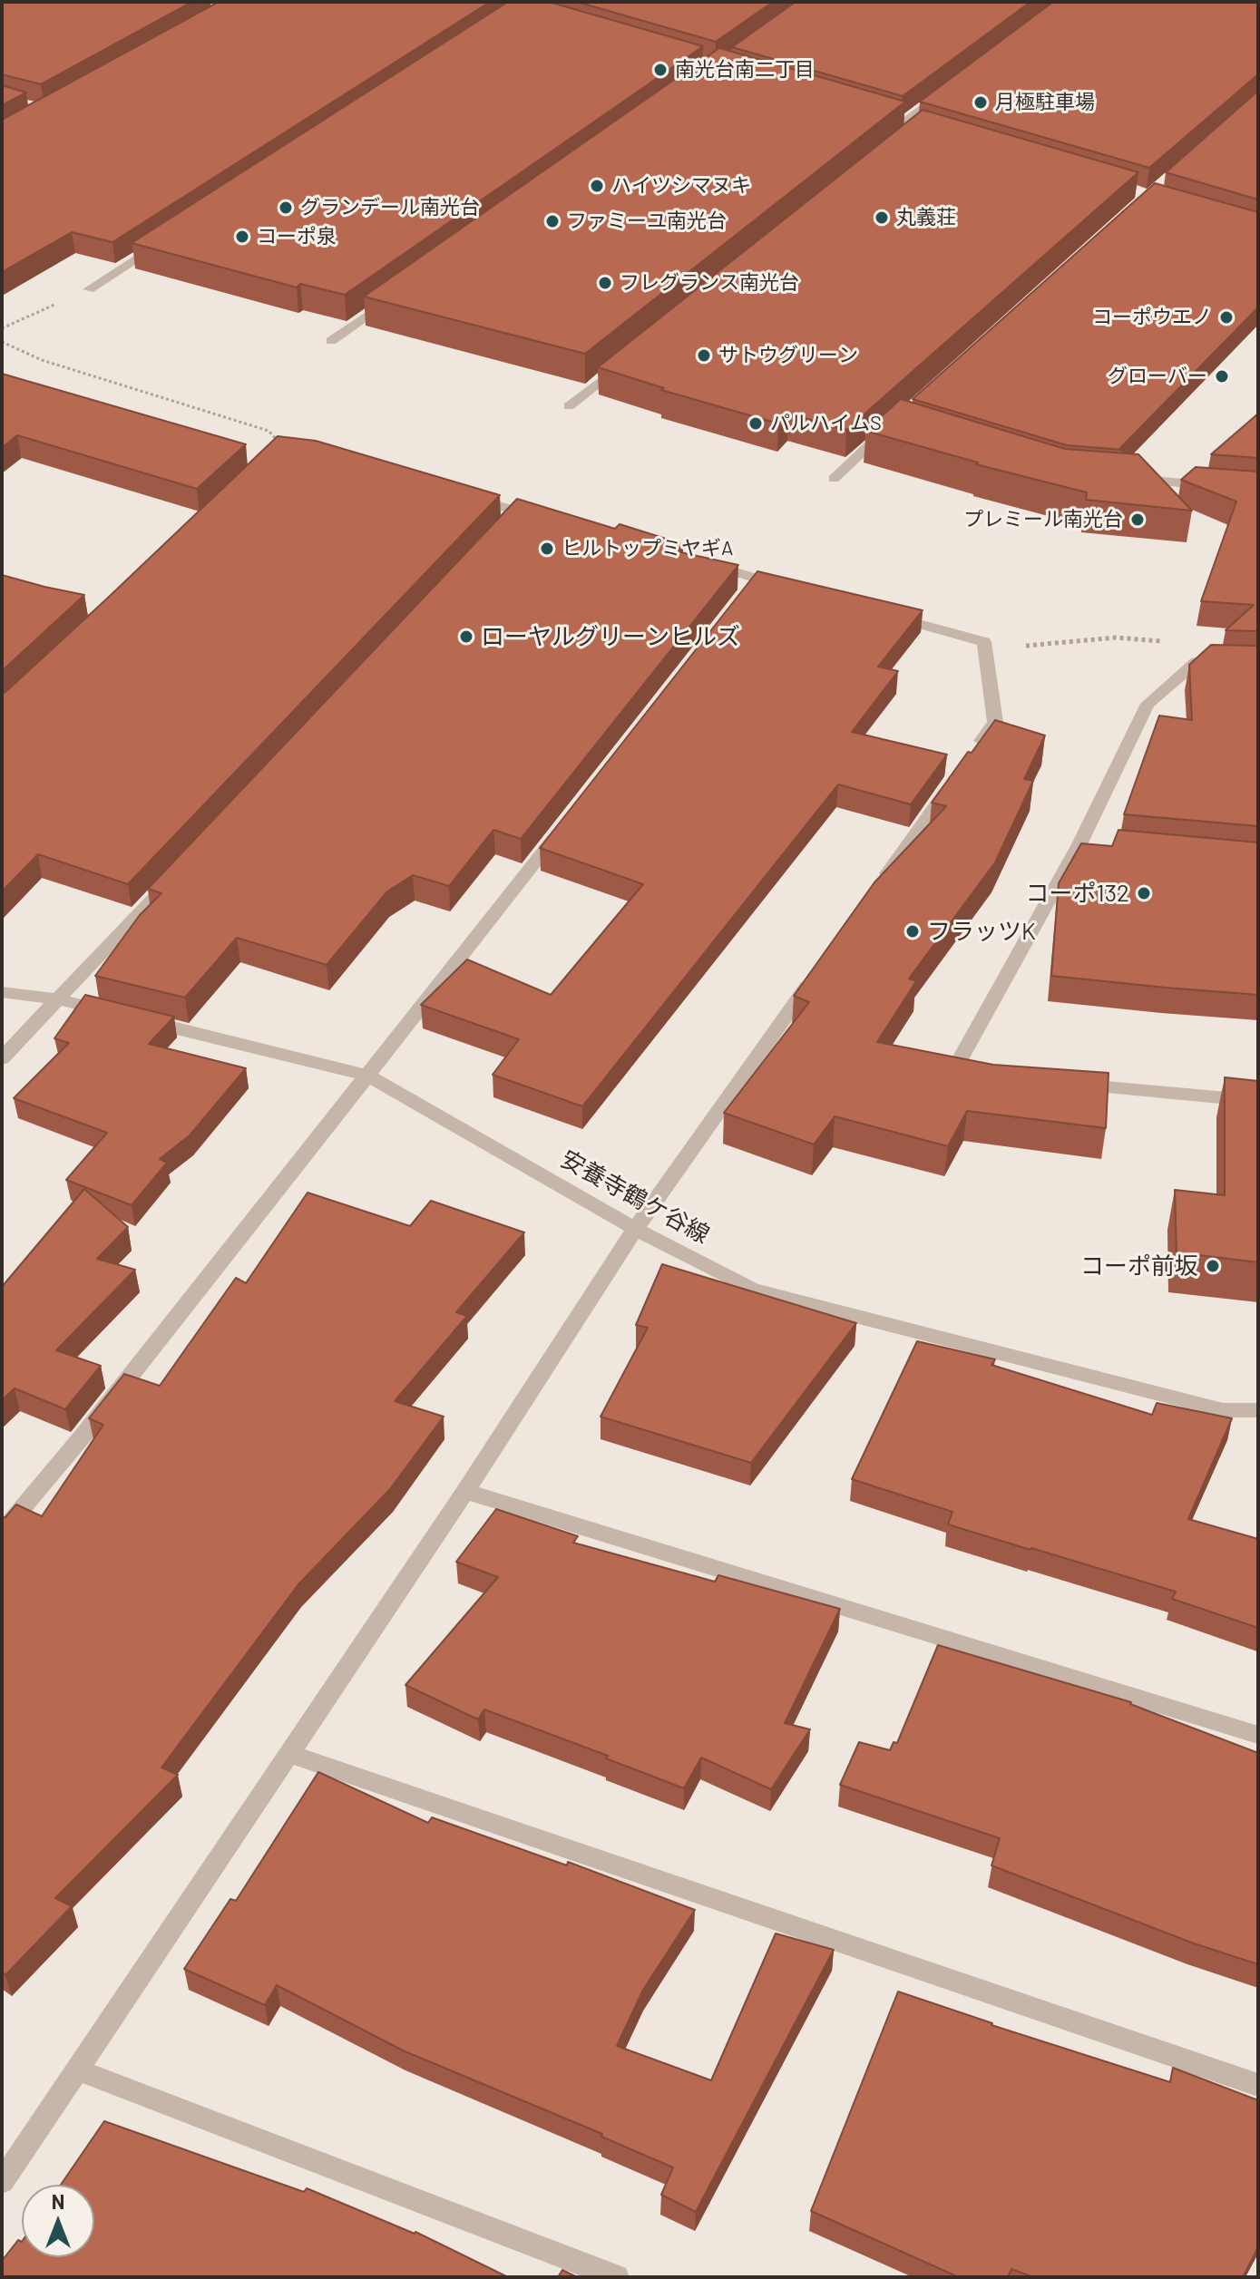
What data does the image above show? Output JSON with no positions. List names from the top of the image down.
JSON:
{
  "streets": {
    "street": ["安養寺鶴ケ谷線"]
  },
  "places": [
    "南光台南二丁目",
    "月極駐車場",
    "ハイツシマヌキ",
    "グランデール南光台",
    "丸義荘",
    "ファミーユ南光台",
    "コーポ泉",
    "フレグランス南光台",
    "コーポウエノ",
    "サトウグリーン",
    "グローバー",
    "パルハイムS",
    "プレミール南光台",
    "ヒルトップミヤギA",
    "ローヤルグリーンヒルズ",
    "コーポ132",
    "フラッツK",
    "コーポ前坂"
  ],
  "north": "top"
}
